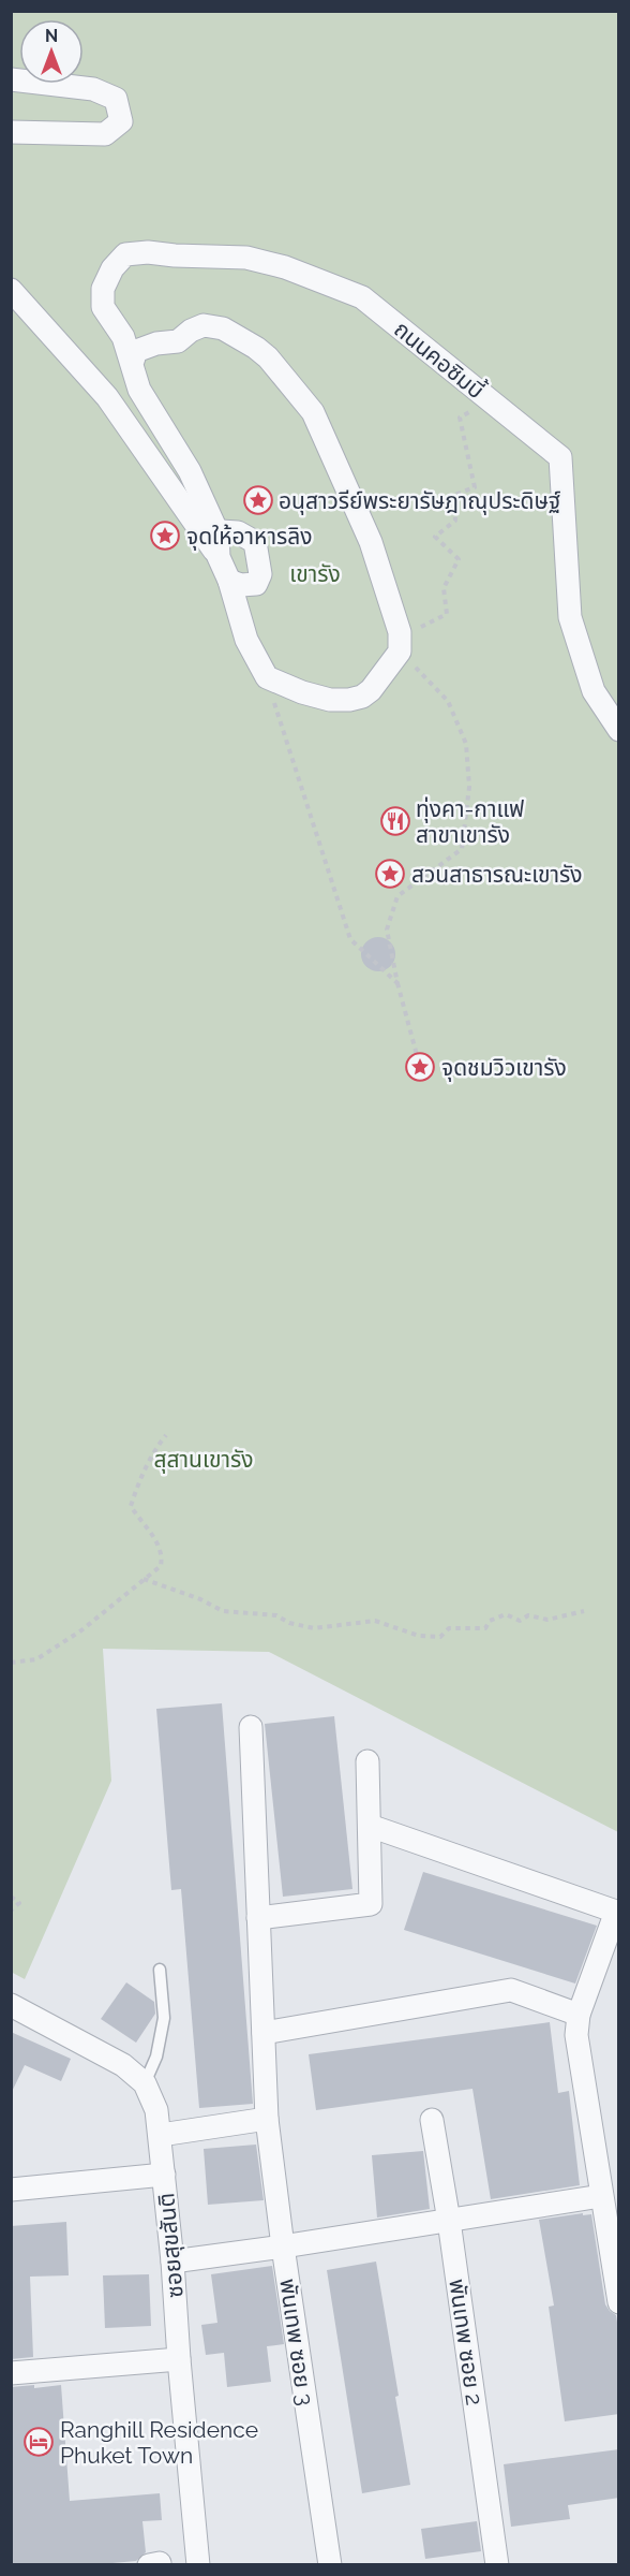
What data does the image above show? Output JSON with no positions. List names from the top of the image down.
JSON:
{
  "streets": {
    "street": [
      "ถนนคอซิมบี้",
      "ซอยสุขสันติ",
      "พันเทพ ซอย 3",
      "พันเทพ ซอย 2"
    ]
  },
  "parks": ["เขารัง", "สุสานเขารัง"],
  "places": {
    "place": [
      "อนุสาวรีย์พระยารัษฎาณุประดิษฐ์",
      "จุดให้อาหารลิง",
      "สวนสาธารณะเขารัง",
      "จุดชมวิวเขารัง"
    ],
    "restaurant": ["ทุ่งคา-กาแฟ สาขาเขารัง"],
    "hotel": ["Ranghill Residence Phuket Town"]
  },
  "north": "top"
}
